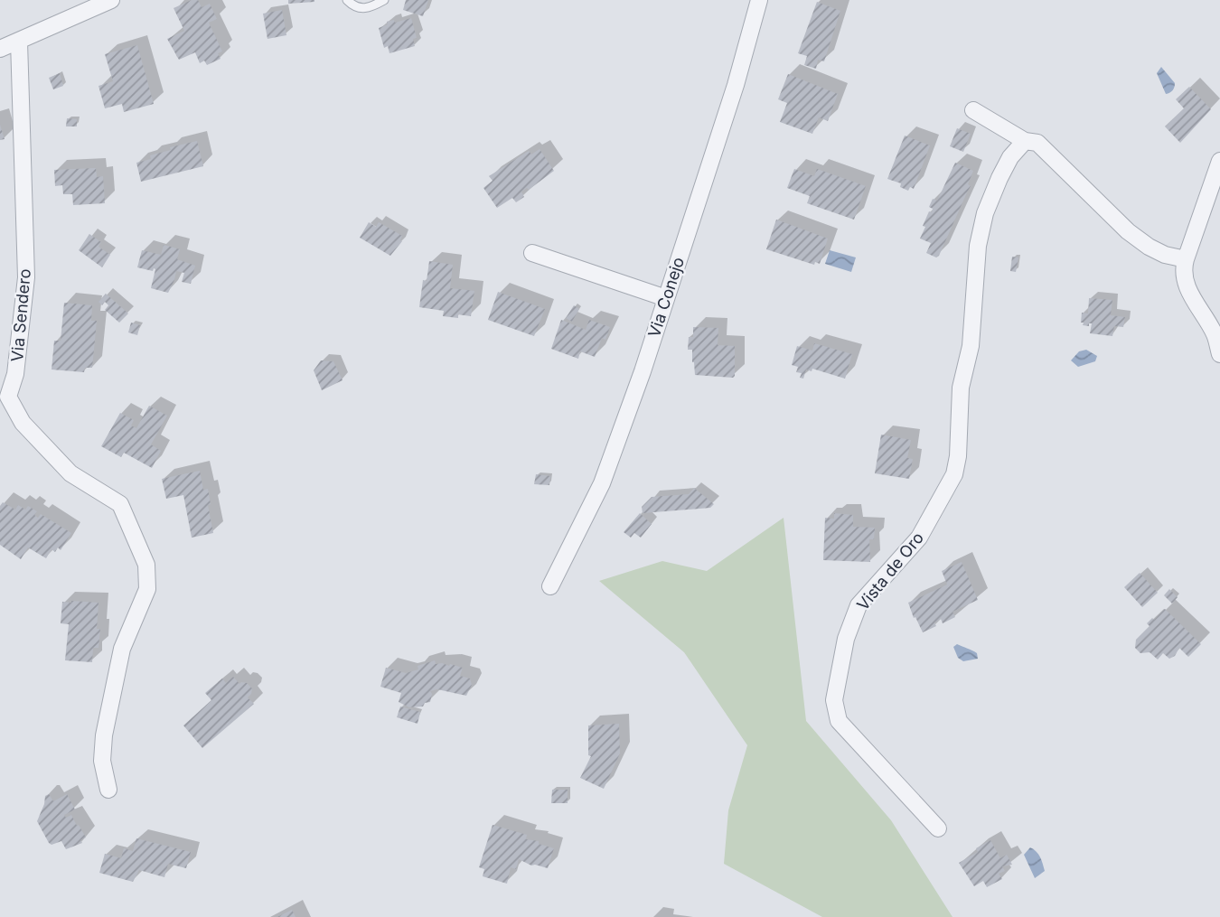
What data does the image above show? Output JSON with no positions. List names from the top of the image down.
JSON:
{
  "streets": {
    "street": ["Via Conejo", "Via Sendero", "Vista de Oro"]
  }
}
